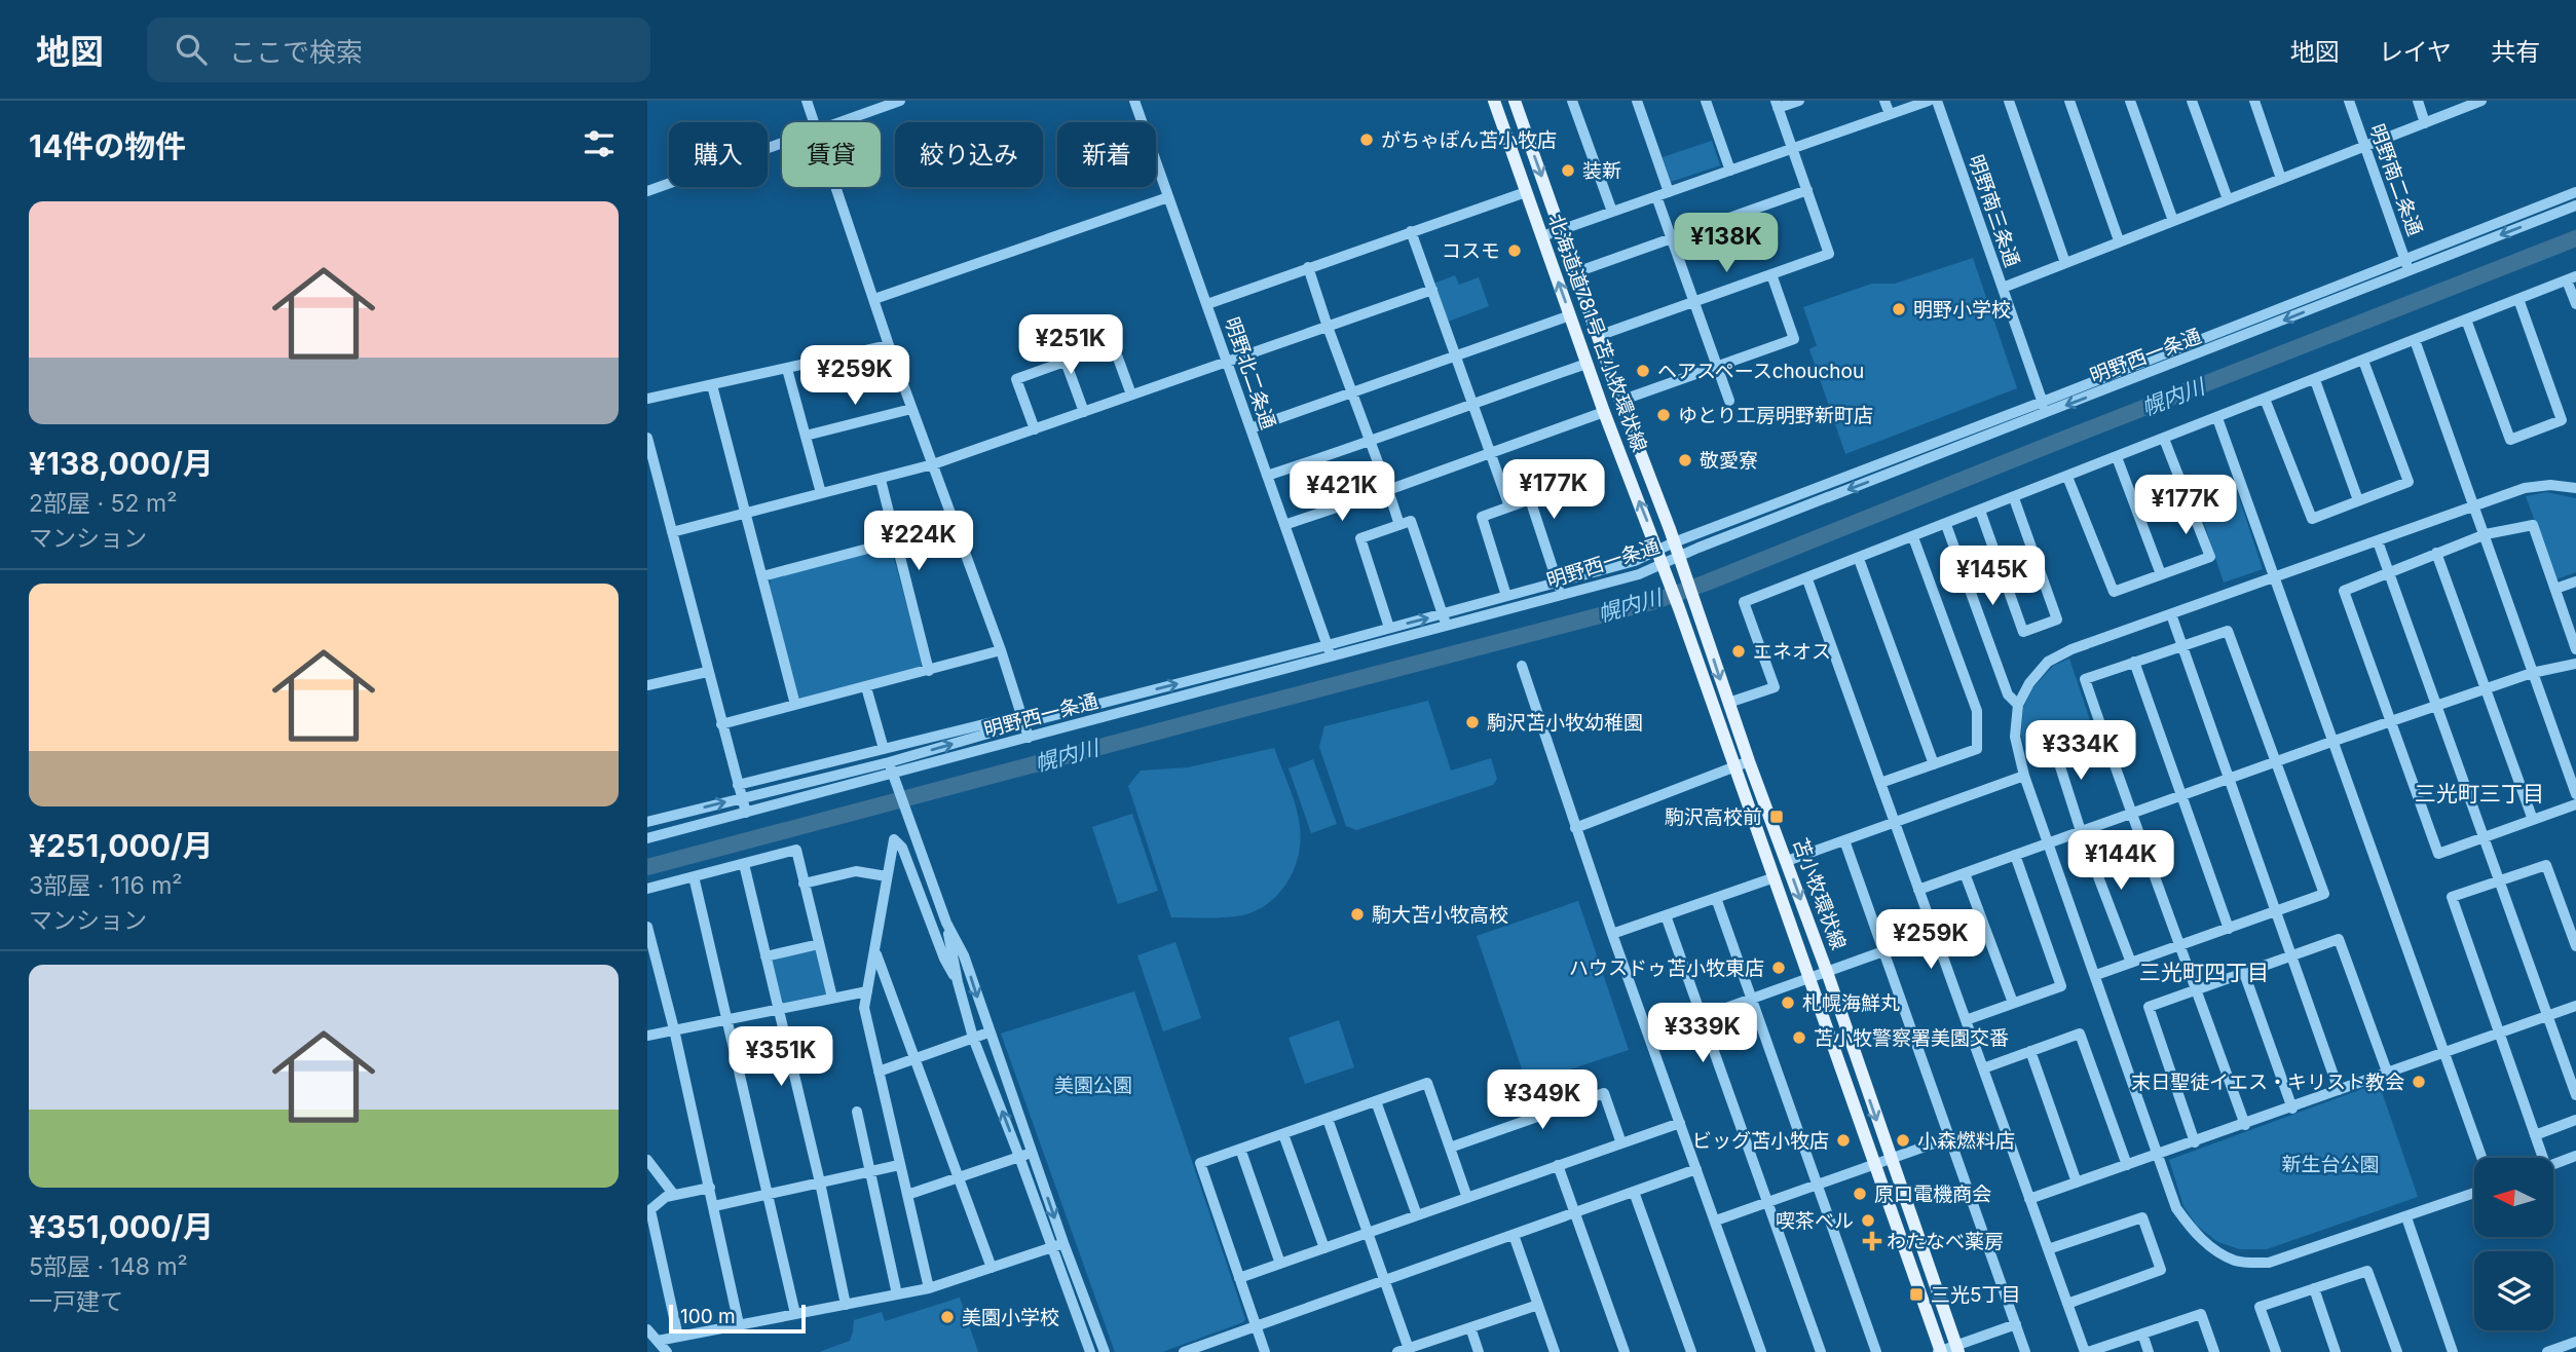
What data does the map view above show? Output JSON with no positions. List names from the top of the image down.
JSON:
{
  "streets": {
    "main road": ["北海道道781号 苫小牧環状線", "苫小牧環状線"],
    "street": [
      "明野南二条通",
      "明野南三条通",
      "明野西一条通",
      "明野北二条通"
    ]
  },
  "crossings": [
    ["明野南二条通", "明野西一条通"],
    ["明野南三条通", "明野西一条通"],
    ["北海道道781号 苫小牧環状線", "明野西一条通"],
    ["北海道道781号 苫小牧環状線", "苫小牧環状線"],
    ["明野西一条通", "明野北二条通"],
    ["明野西一条通", "苫小牧環状線"]
  ],
  "districts": ["三光町三丁目", "三光町四丁目"],
  "water": ["幌内川"],
  "parks": ["美園公園", "新生台公園"],
  "places": {
    "other": [
      "がちゃぽん苫小牧店",
      "装新",
      "コスモ",
      "明野小学校",
      "ヘアスペースchouchou",
      "ゆとり工房明野新町店",
      "敬愛寮",
      "エネオス",
      "駒沢苫小牧幼稚園",
      "駒大苫小牧高校",
      "ハウスドゥ苫小牧東店",
      "札幌海鮮丸",
      "苫小牧警察署美園交番",
      "末日聖徒イエス・キリスト教会",
      "ビッグ苫小牧店",
      "小森燃料店",
      "原口電機商会",
      "喫茶ベル",
      "美園小学校"
    ],
    "transit": ["駒沢高校前", "三光5丁目"],
    "health": ["わたなべ薬房"]
  },
  "scale_bar": "100 m",
  "north": "left",
  "page": {
    "header": "地図",
    "search": "ここで検索",
    "nav": ["地図", "レイヤ", "共有"],
    "heading": "14件の物件",
    "chip": [
      "購入",
      "賃貸",
      "絞り込み",
      "新着"
    ],
    "list": [
      {
        "name": "¥138,000/月",
        "note": "2部屋 · 52 m² · マンション"
      },
      {
        "name": "¥251,000/月",
        "note": "3部屋 · 116 m² · マンション"
      },
      {
        "name": "¥351,000/月",
        "note": "5部屋 · 148 m² · 一戸建て"
      }
    ],
    "price": [
      "¥138K",
      "¥251K",
      "¥259K",
      "¥177K",
      "¥421K",
      "¥177K",
      "¥224K",
      "¥145K",
      "¥334K",
      "¥144K",
      "¥259K",
      "¥339K",
      "¥351K",
      "¥349K"
    ],
    "scale": "100 m"
  }
}
